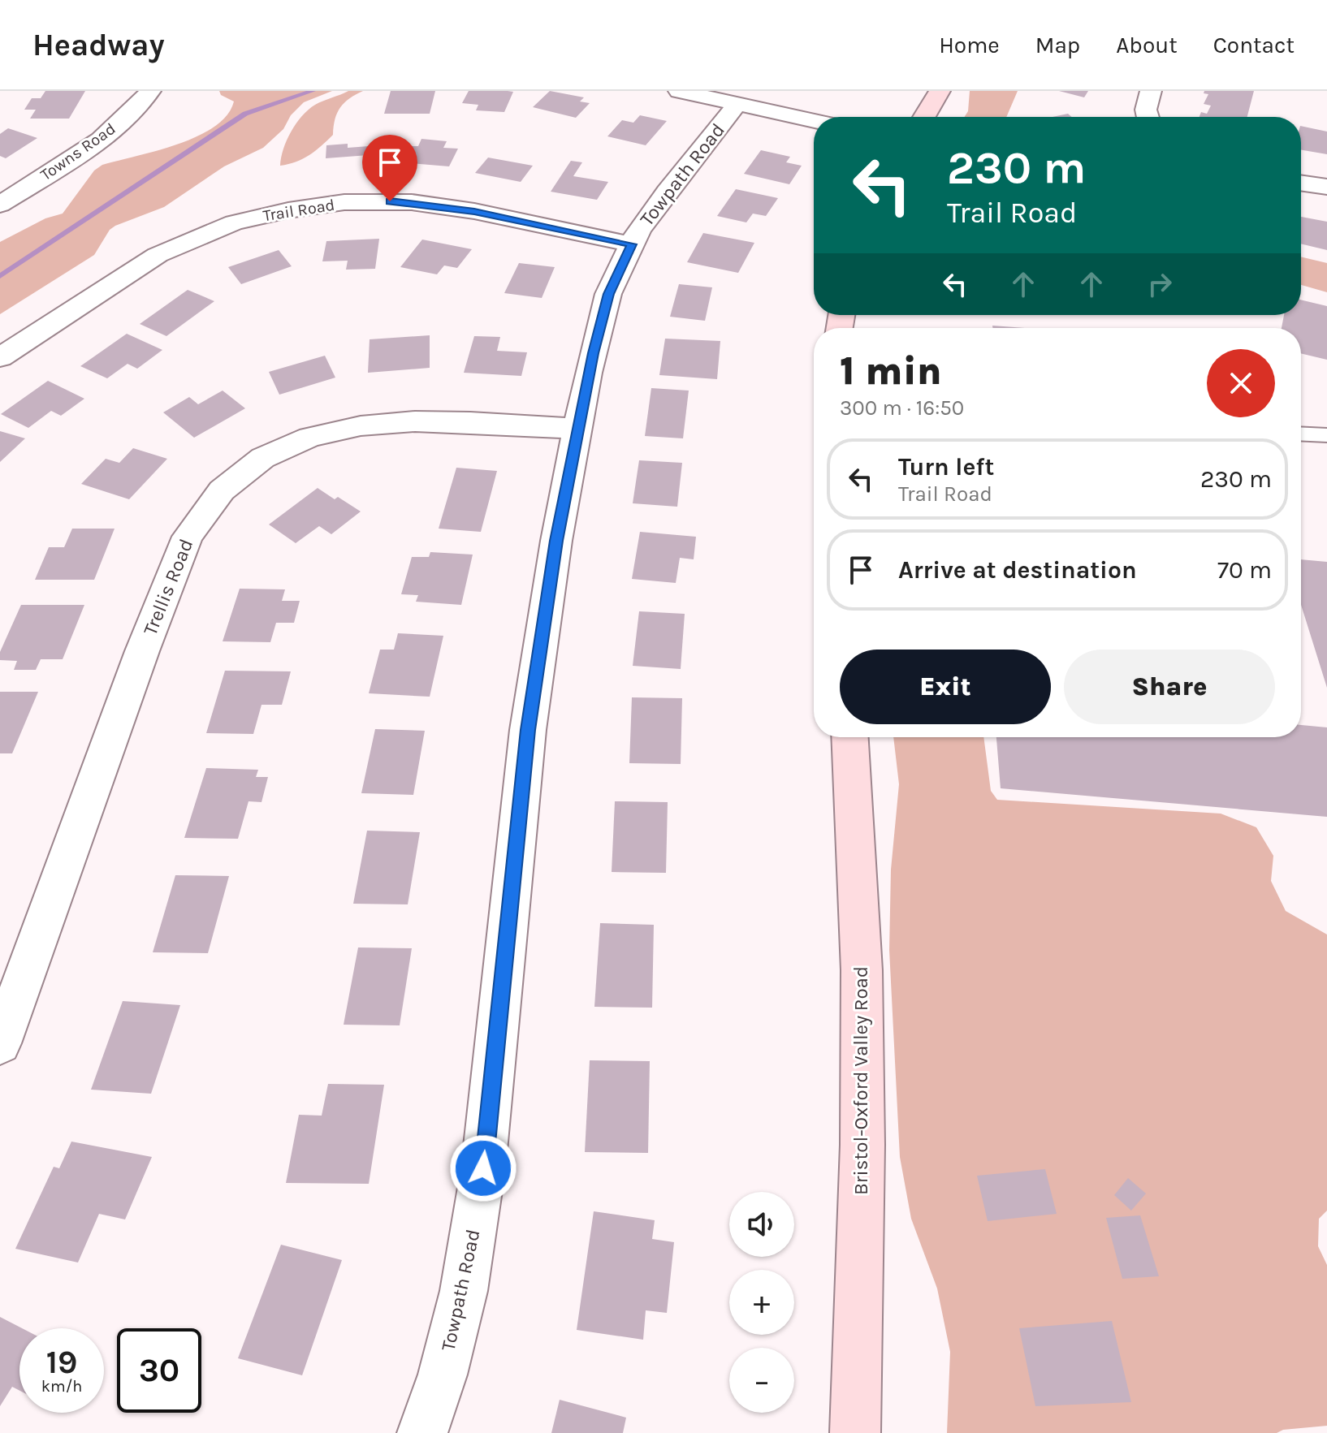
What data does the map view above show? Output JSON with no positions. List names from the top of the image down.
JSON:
{
  "streets": {
    "main road": ["Bristol-Oxford Valley Road"],
    "street": [
      "Towns Road",
      "Towpath Road",
      "Trail Road",
      "Trellis Road"
    ]
  },
  "crossings": [
    ["Towpath Road", "Trail Road"],
    ["Towpath Road", "Trellis Road"]
  ],
  "page": {
    "header": "Headway",
    "nav": [
      "Home",
      "Map",
      "About",
      "Contact"
    ],
    "turn": ["230 m", "Trail Road"],
    "heading": ["1 min", "300 m · 16:50"],
    "list": [
      {
        "name": "Turn left",
        "note": "Trail Road",
        "value": "230 m"
      },
      {
        "name": "Arrive at destination",
        "value": "70 m"
      }
    ],
    "buttons": ["Exit", "Share"],
    "map_buttons": ["+", "−"],
    "speed": "19 km/h",
    "limit": "30"
  }
}
